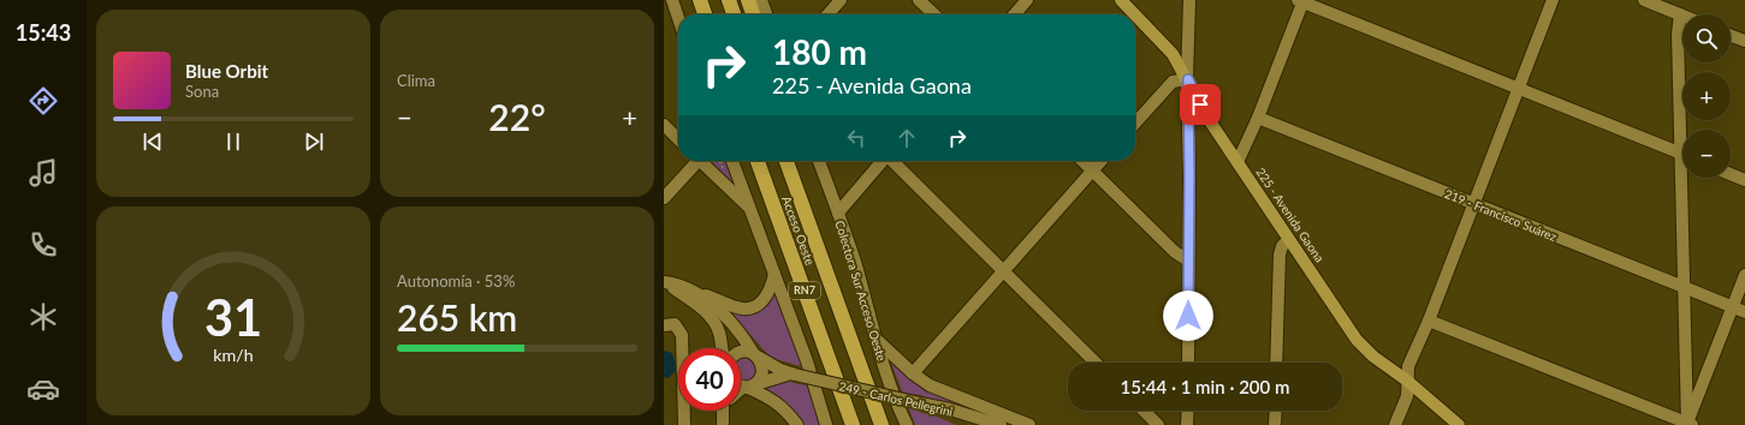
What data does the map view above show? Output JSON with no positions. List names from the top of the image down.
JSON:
{
  "streets": {
    "highway": ["Acceso Oeste", "RN7"],
    "main road": ["225 - Avenida Gaona"],
    "street": ["219 - Francisco Suárez", "Colectora Sur Acceso Oeste", "249 - Carlos Pellegrini"]
  },
  "crossings": [
    ["Colectora Sur Acceso Oeste", "249 - Carlos Pellegrini"]
  ],
  "page": {
    "tabs": "15:43",
    "tile": [
      "Clima",
      ["Autonomía · 53%", "265 km"]
    ],
    "map_buttons": ["+", "−"],
    "turn": ["180 m", "225 - Avenida Gaona"],
    "song": ["Blue Orbit", "Sona"],
    "heat": ["−", "22°", "+"],
    "limit": "40",
    "trip": "15:44 · 1 min · 200 m",
    "gauge": ["31", "km/h"]
  }
}
